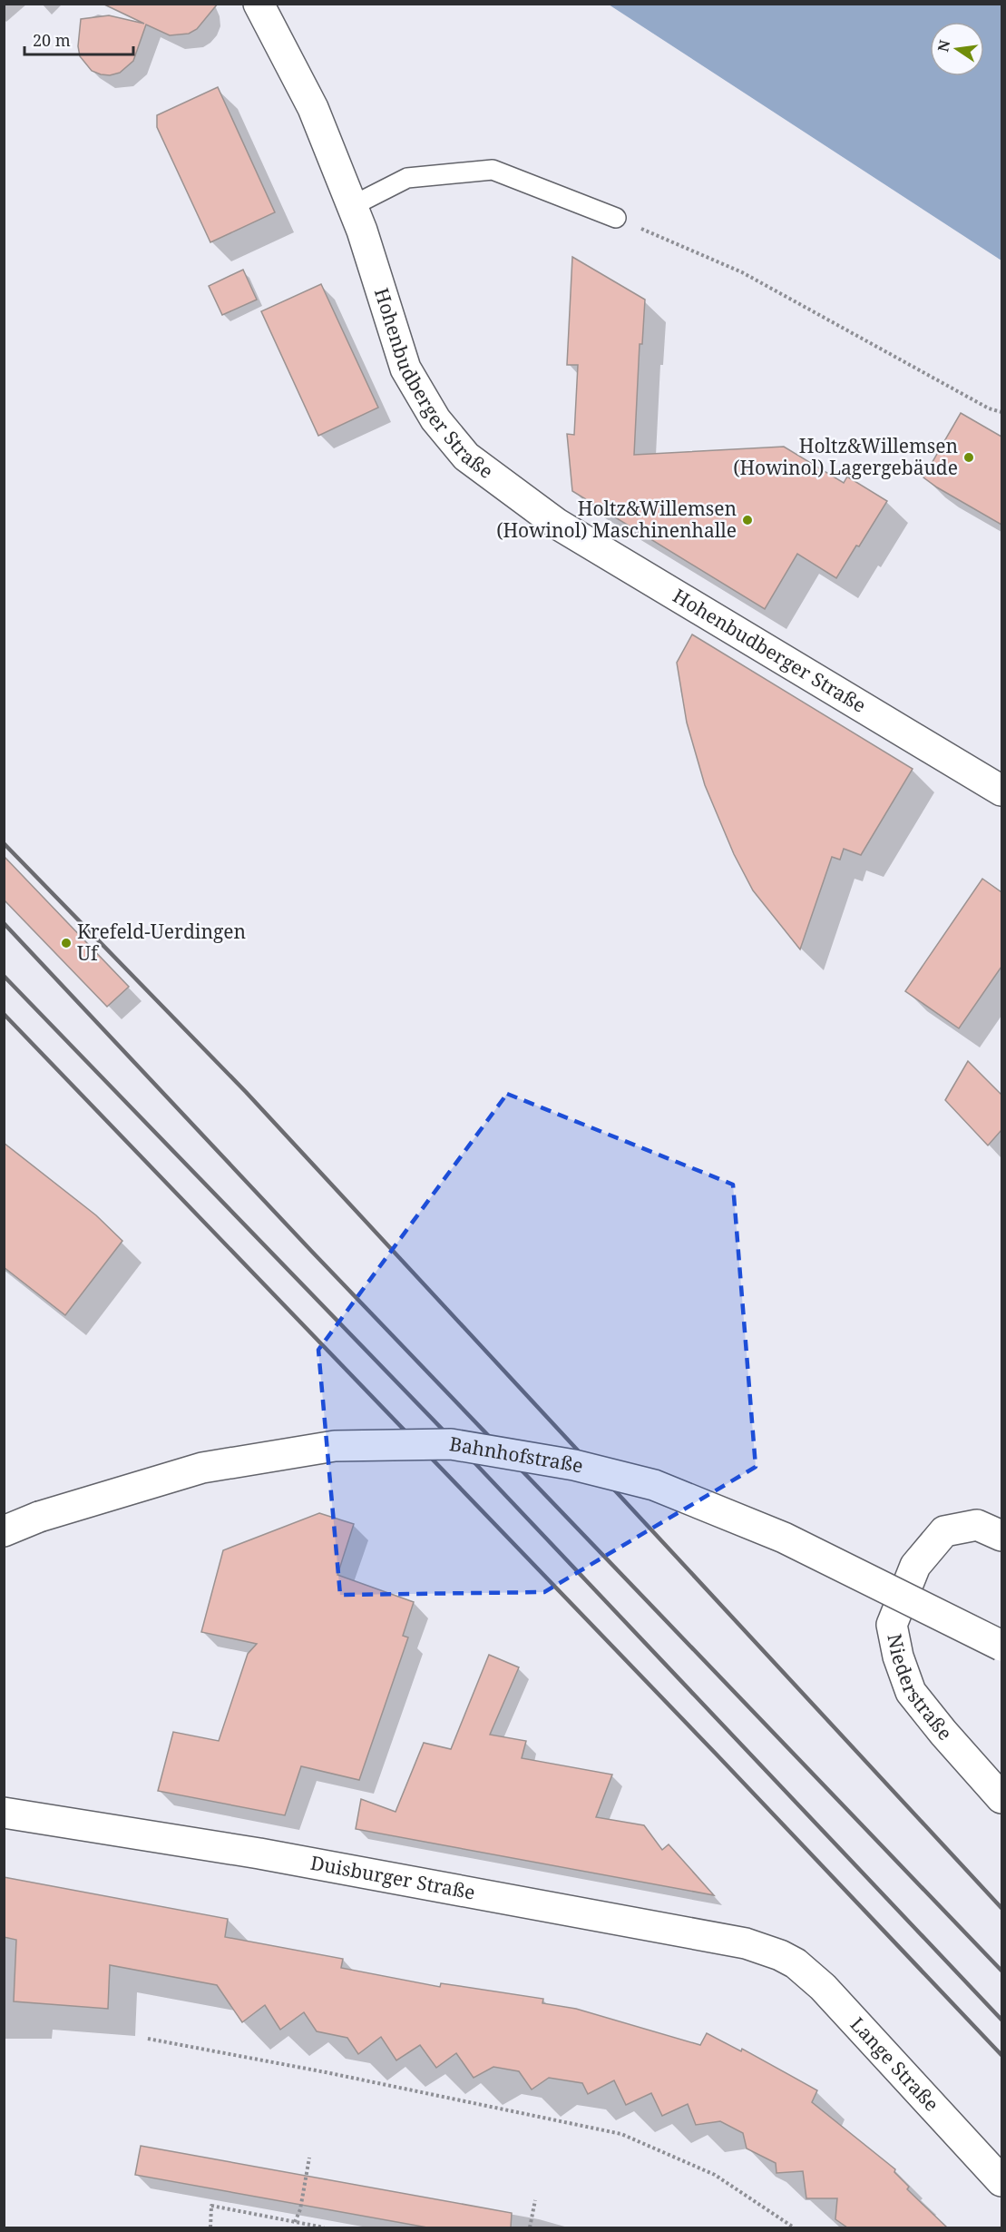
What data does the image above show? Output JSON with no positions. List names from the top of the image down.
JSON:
{
  "streets": {
    "street": [
      "Hohenbudberger Straße",
      "Bahnhofstraße",
      "Niederstraße",
      "Duisburger Straße",
      "Lange Straße"
    ]
  },
  "crossings": [
    ["Duisburger Straße", "Lange Straße"]
  ],
  "places": ["Holtz&Willemsen (Howinol) Lagergebäude", "Holtz&Willemsen (Howinol) Maschinenhalle", "Krefeld-Uerdingen Uf"],
  "scale_bar": "20 m",
  "north": "left"
}
